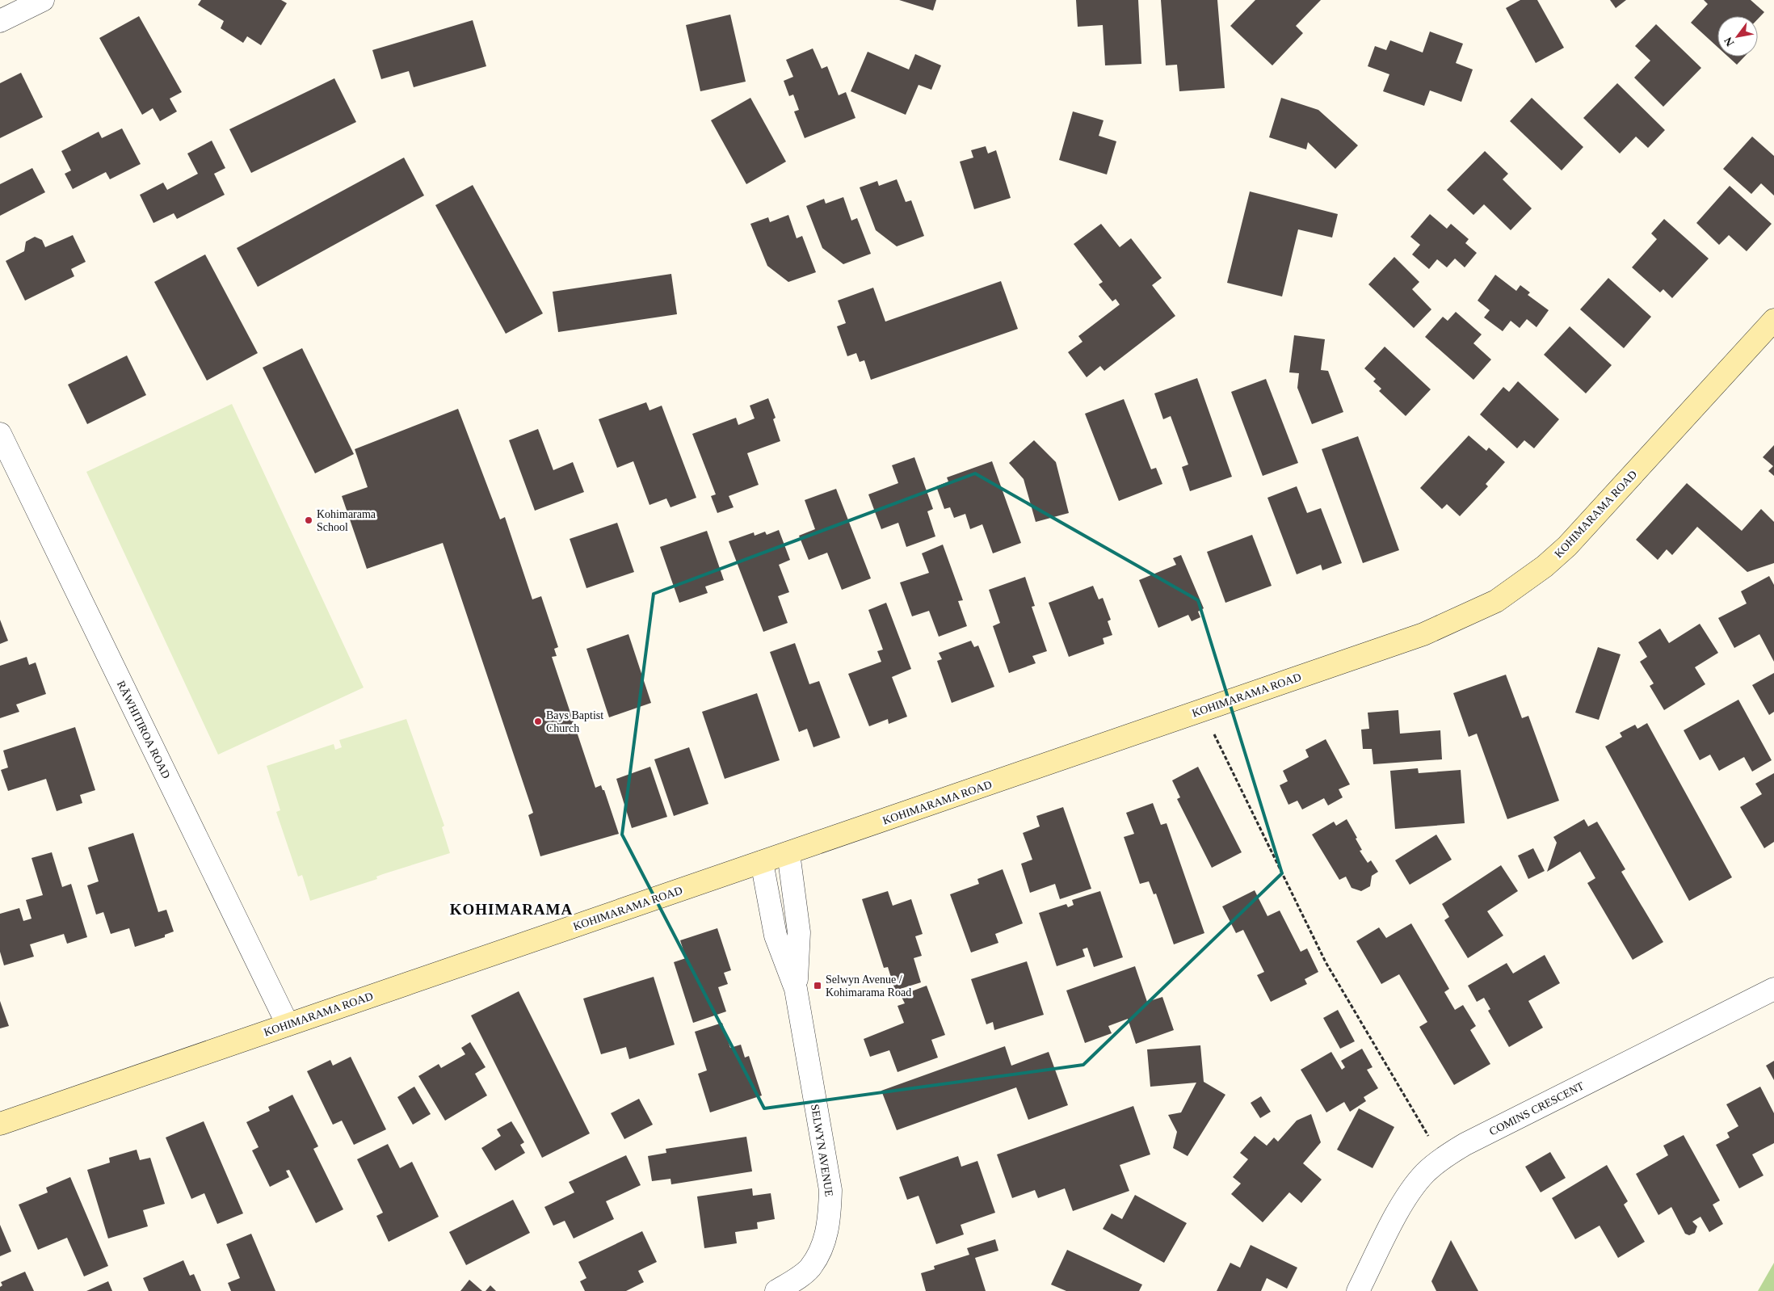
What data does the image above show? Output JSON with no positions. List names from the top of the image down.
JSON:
{
  "streets": {
    "main road": ["KOHIMARAMA ROAD"],
    "street": ["RĀWHITIROA ROAD", "COMINS CRESCENT", "SELWYN AVENUE"]
  },
  "crossings": [
    ["KOHIMARAMA ROAD", "RĀWHITIROA ROAD"],
    ["KOHIMARAMA ROAD", "SELWYN AVENUE"]
  ],
  "districts": ["KOHIMARAMA"],
  "places": {
    "other": ["Kohimarama School", "Bays Baptist Church"],
    "transit": ["Selwyn Avenue / Kohimarama Road"]
  },
  "north": "bottom left"
}
